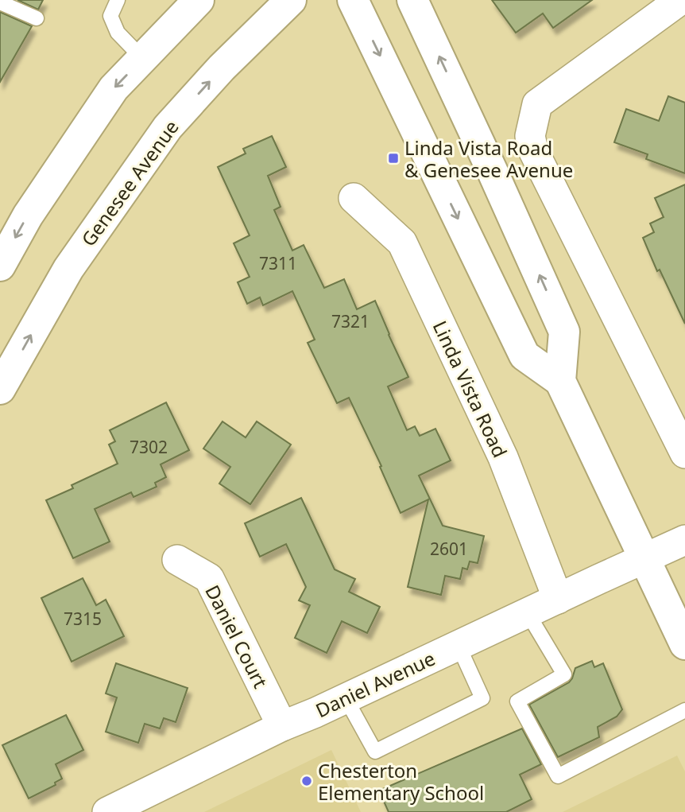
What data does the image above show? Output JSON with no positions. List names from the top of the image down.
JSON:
{
  "streets": {
    "main road": ["Genesee Avenue"],
    "street": ["Linda Vista Road", "Daniel Court", "Daniel Avenue"]
  },
  "crossings": [
    ["Linda Vista Road", "Daniel Avenue"],
    ["Daniel Court", "Daniel Avenue"]
  ],
  "places": {
    "transit": ["Linda Vista Road & Genesee Avenue"],
    "other": ["Chesterton Elementary School"]
  },
  "house_numbers": [
    "7311",
    "7321",
    "7302",
    "2601",
    "7315"
  ]
}
